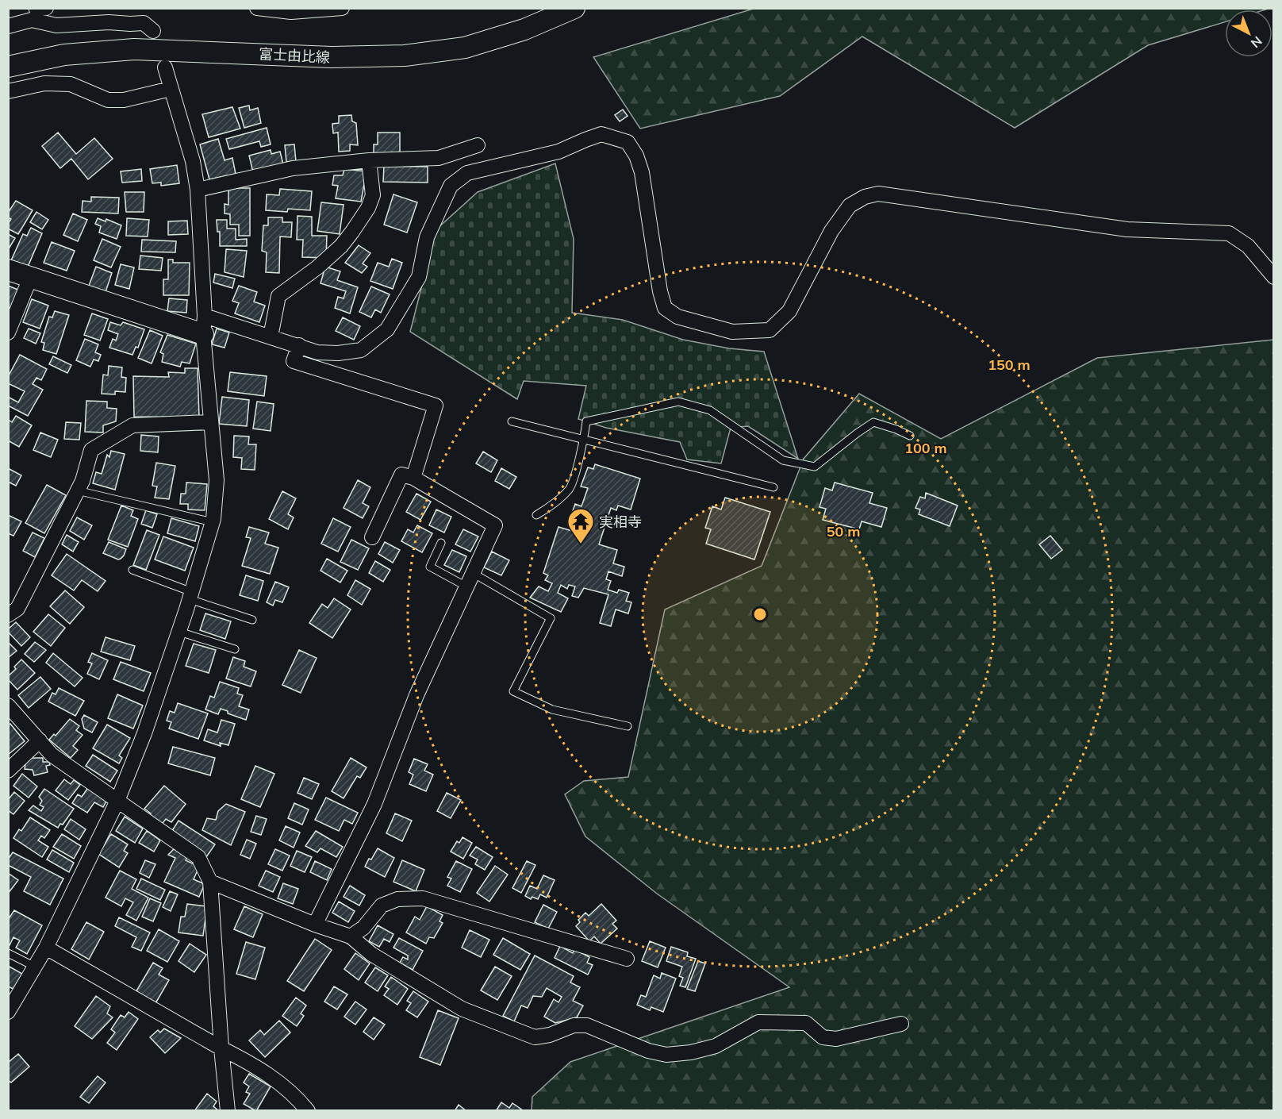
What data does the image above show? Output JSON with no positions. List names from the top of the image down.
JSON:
{
  "streets": {
    "main road": ["富士由比線"]
  },
  "places": {
    "temple": ["実相寺"]
  },
  "north": "bottom right",
  "rings": ["150 m", "100 m", "50 m"]
}
